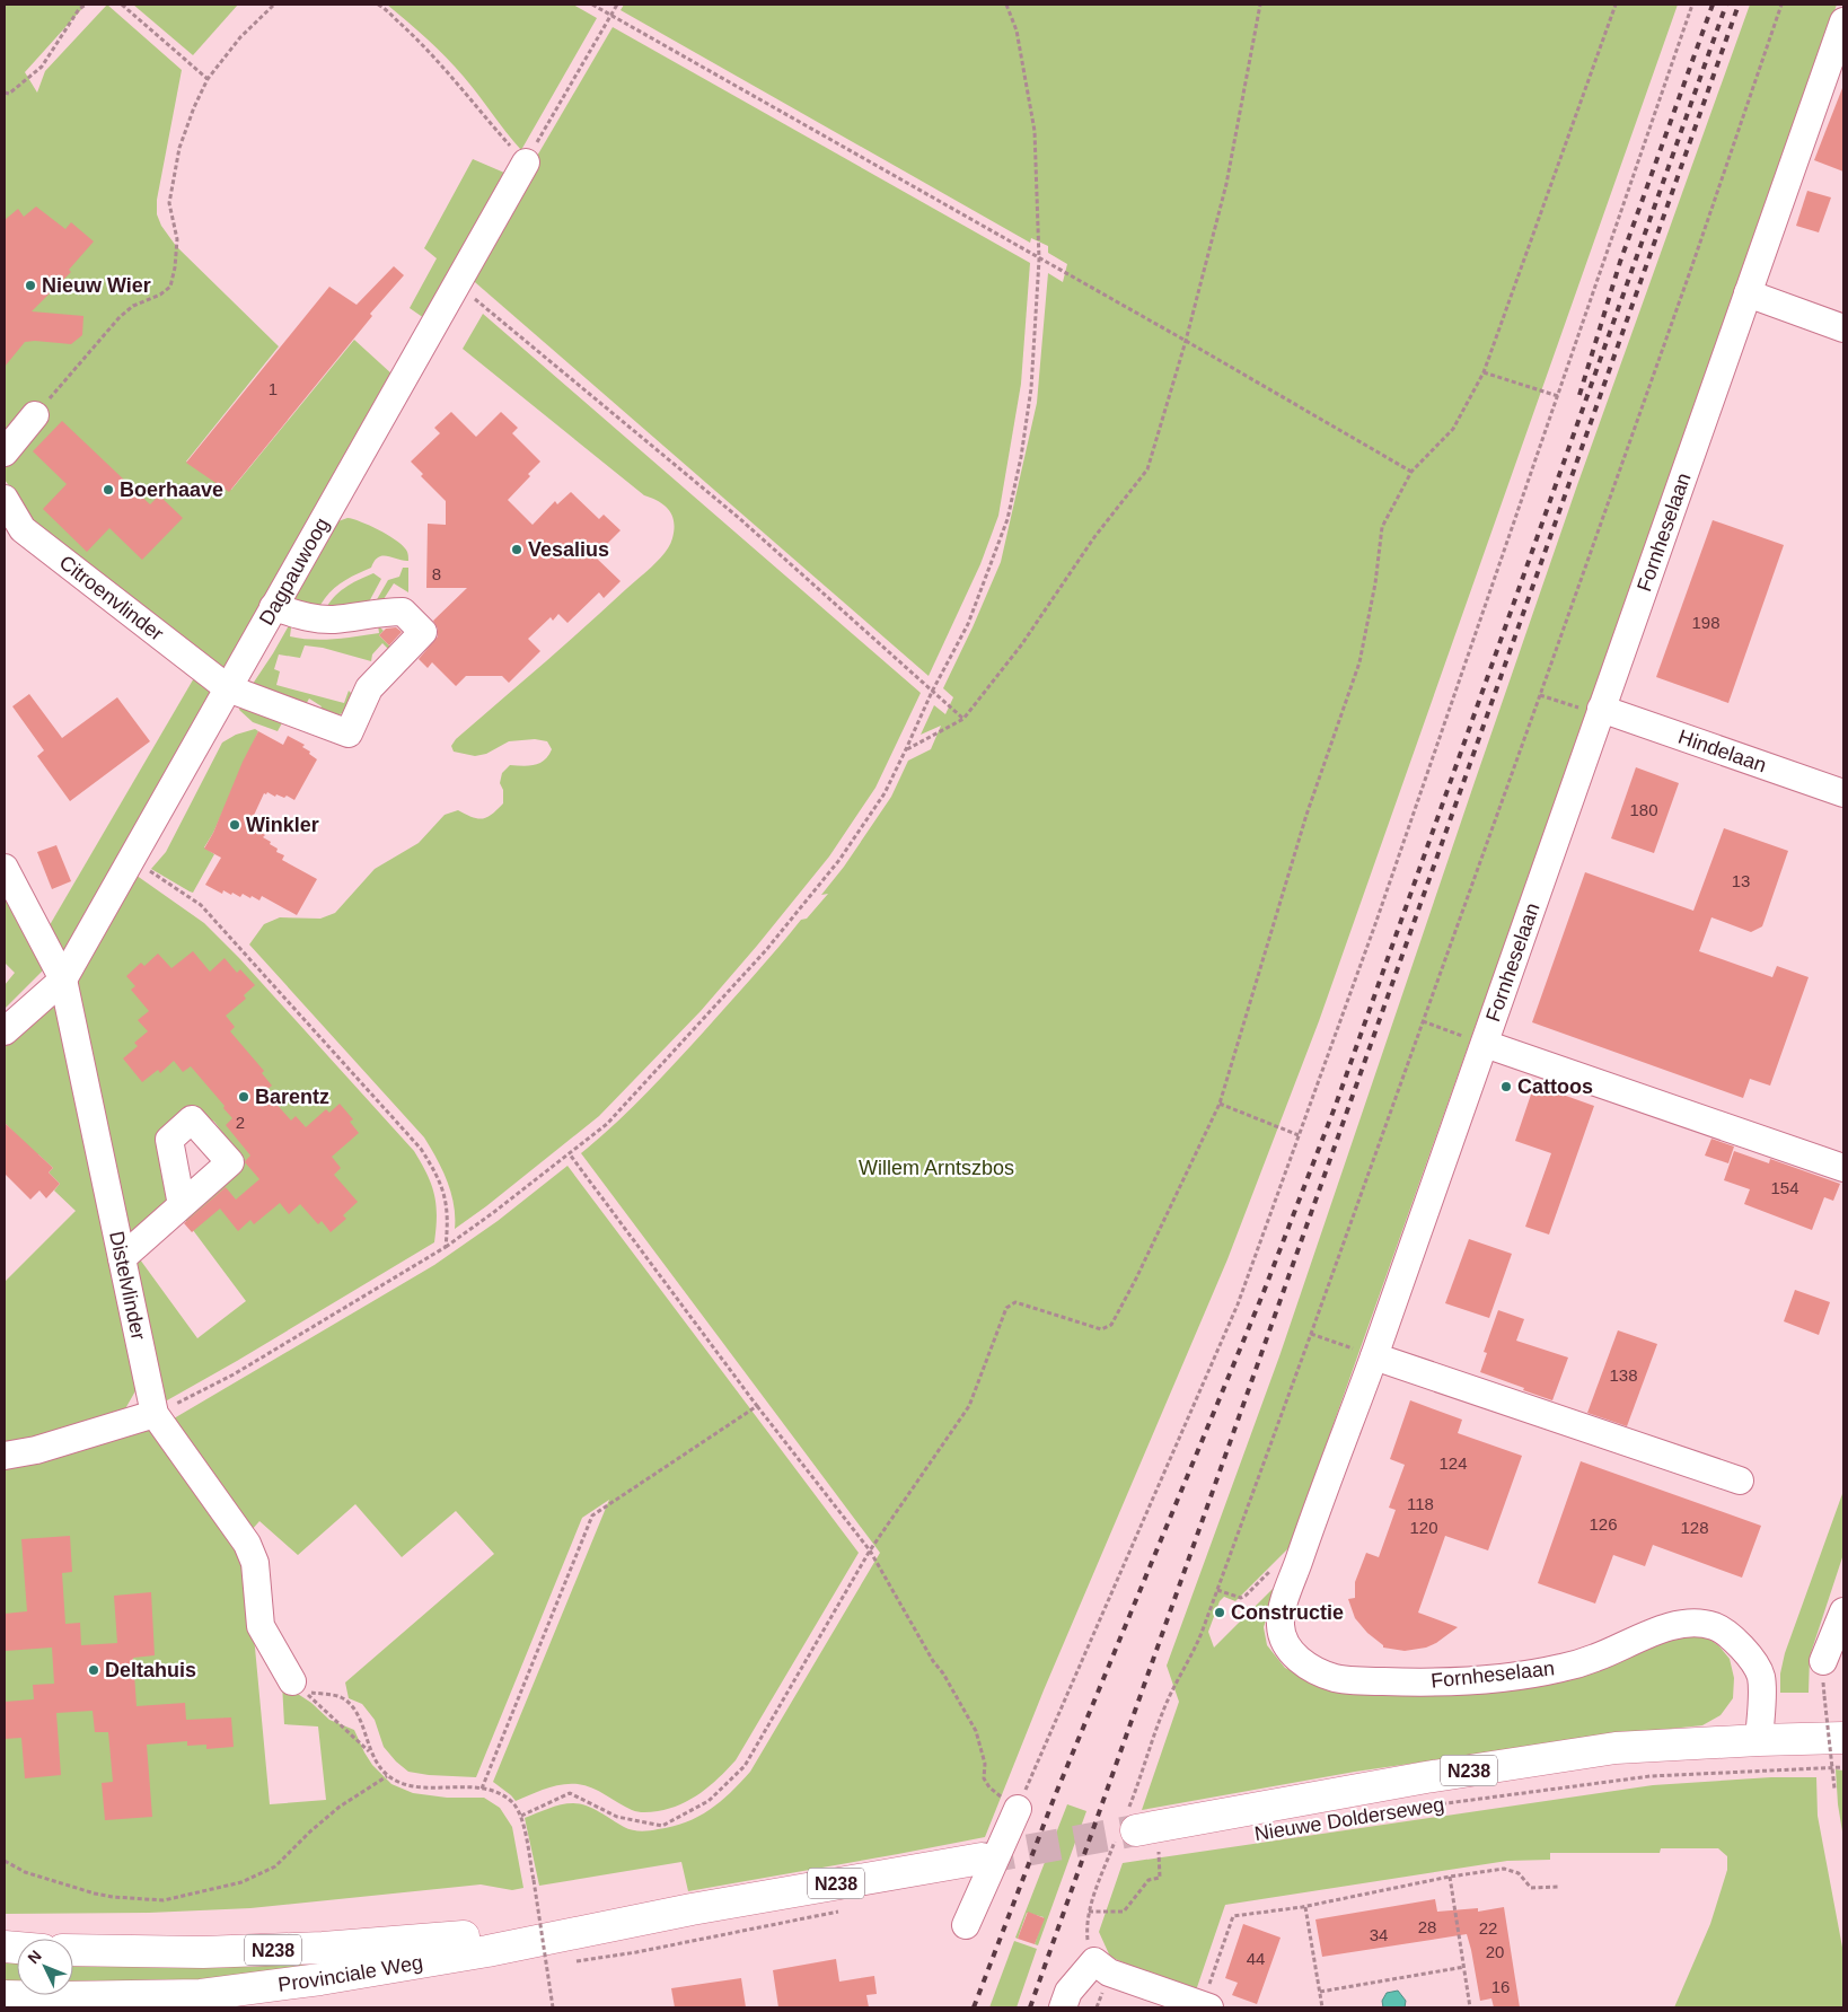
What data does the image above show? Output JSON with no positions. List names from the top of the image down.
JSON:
{
  "streets": {
    "main road": ["N238", "Nieuwe Dolderseweg", "Provinciale Weg"],
    "street": [
      "Fornheselaan",
      "Dagpauwoog",
      "Citroenvlinder",
      "Hindelaan",
      "Distelvlinder"
    ]
  },
  "crossings": [
    ["Fornheselaan", "Hindelaan"],
    ["Fornheselaan", "Nieuwe Dolderseweg"],
    ["Dagpauwoog", "Citroenvlinder"],
    ["Dagpauwoog", "Distelvlinder"]
  ],
  "parks": ["Willem Arntszbos"],
  "places": [
    "Nieuw Wier",
    "Boerhaave",
    "Vesalius",
    "Winkler",
    "Cattoos",
    "Barentz",
    "Constructie",
    "Deltahuis"
  ],
  "house_numbers": [
    "1",
    "8",
    "198",
    "180",
    "13",
    "2",
    "154",
    "138",
    "124",
    "118",
    "126",
    "120",
    "128",
    "28",
    "22",
    "34",
    "20",
    "44",
    "16"
  ],
  "north": "top left"
}
